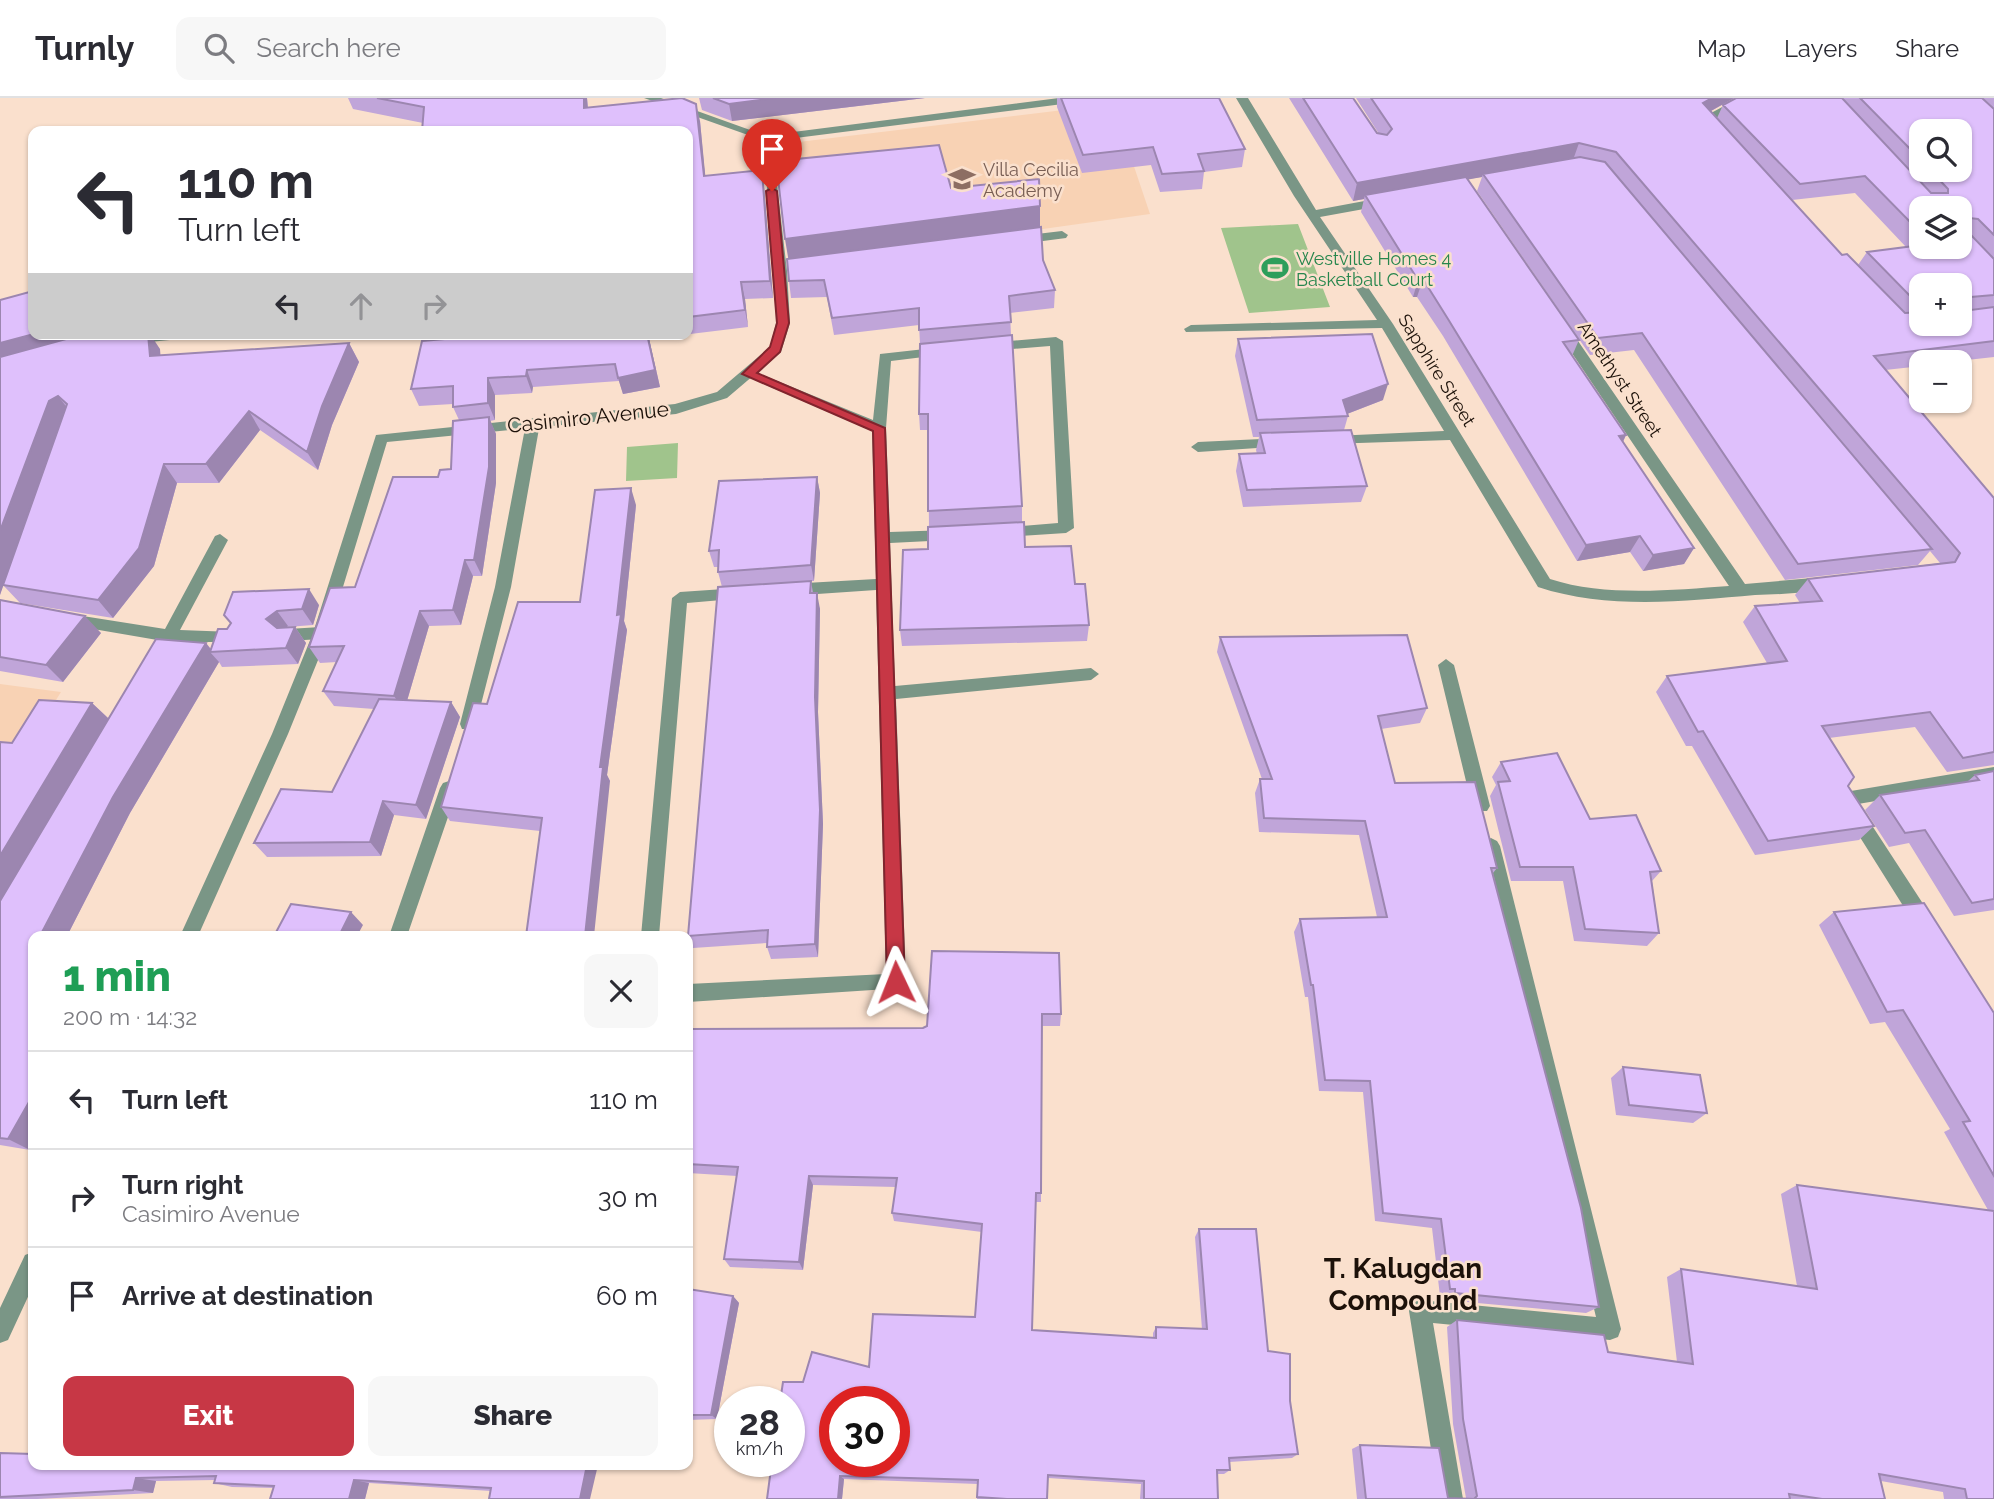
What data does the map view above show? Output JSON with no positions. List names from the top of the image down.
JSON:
{
  "streets": {
    "street": ["Sapphire Street", "Amethyst Street", "Casimiro Avenue"]
  },
  "crossings": [
    ["Sapphire Street", "Amethyst Street"]
  ],
  "districts": ["T. Kalugdan Compound"],
  "places": {
    "school or university": ["Villa Cecilia Academy"],
    "sports": ["Westville Homes 4 Basketball Court"]
  },
  "page": {
    "header": "Turnly",
    "search": "Search here",
    "nav": ["Map", "Layers", "Share"],
    "map_buttons": ["+", "−"],
    "turn": ["110 m", "Turn left"],
    "heading": ["1 min", "200 m · 14:32"],
    "list": [
      {
        "name": "Turn left",
        "value": "110 m"
      },
      {
        "name": "Turn right",
        "note": "Casimiro Avenue",
        "value": "30 m"
      },
      {
        "name": "Arrive at destination",
        "value": "60 m"
      }
    ],
    "buttons": ["Exit", "Share"],
    "speed": "28 km/h",
    "limit": "30"
  }
}
